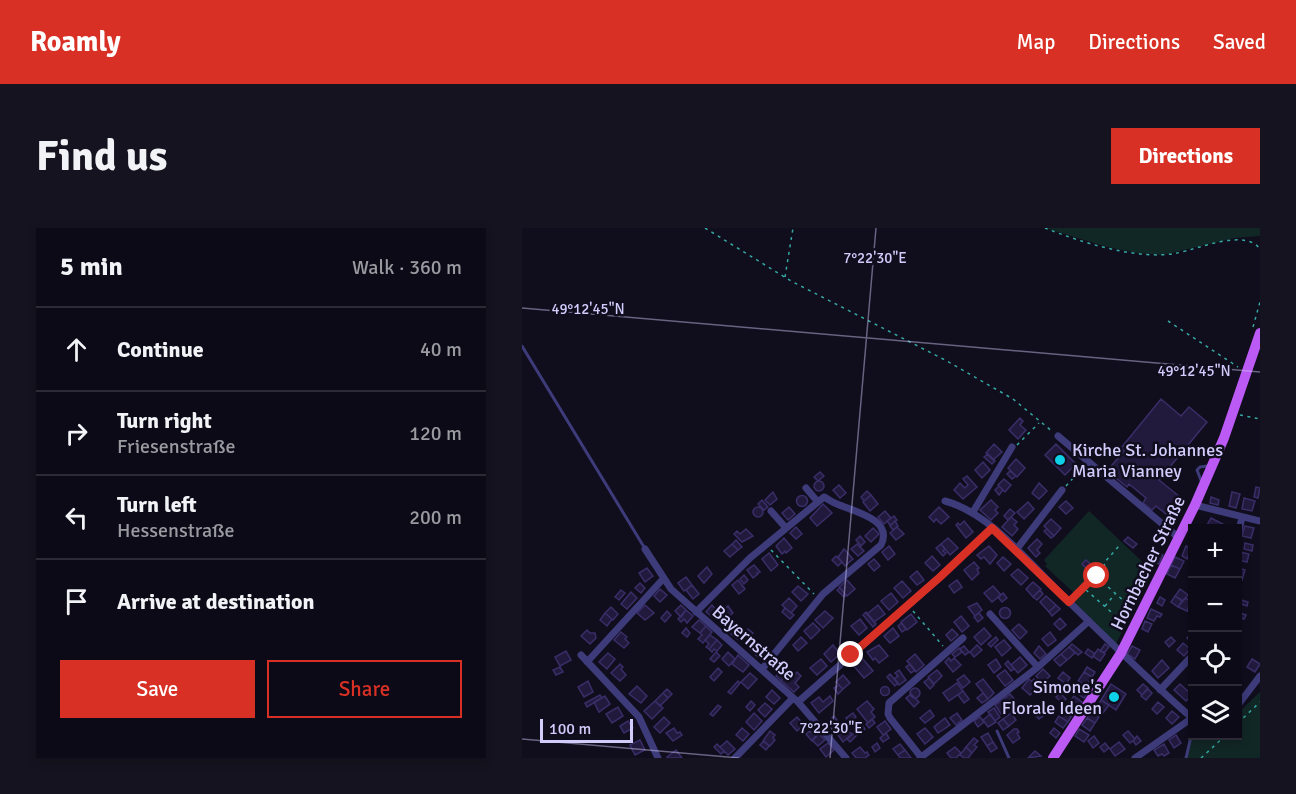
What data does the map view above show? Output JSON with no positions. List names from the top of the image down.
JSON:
{
  "streets": {
    "main road": ["Hornbacher Straße"],
    "street": ["Bayernstraße"]
  },
  "places": ["Kirche St. Johannes Maria Vianney", "Simone's Florale Ideen"],
  "scale_bar": "100 m",
  "page": {
    "header": "Roamly",
    "nav": ["Map", "Directions", "Saved"],
    "buttons": [
      "Directions",
      ["Save", "Share"]
    ],
    "title": "Find us",
    "heading": ["5 min", "Walk · 360 m"],
    "list": [
      ["Continue", "40 m"],
      ["Turn right", "Friesenstraße", "120 m"],
      ["Turn left", "Hessenstraße", "200 m"],
      "Arrive at destination"
    ],
    "map_buttons": ["+", "−"],
    "scale": "100 m"
  },
  "coordinates": ["7°22'30\"E", "49°12'45\"N"]
}
